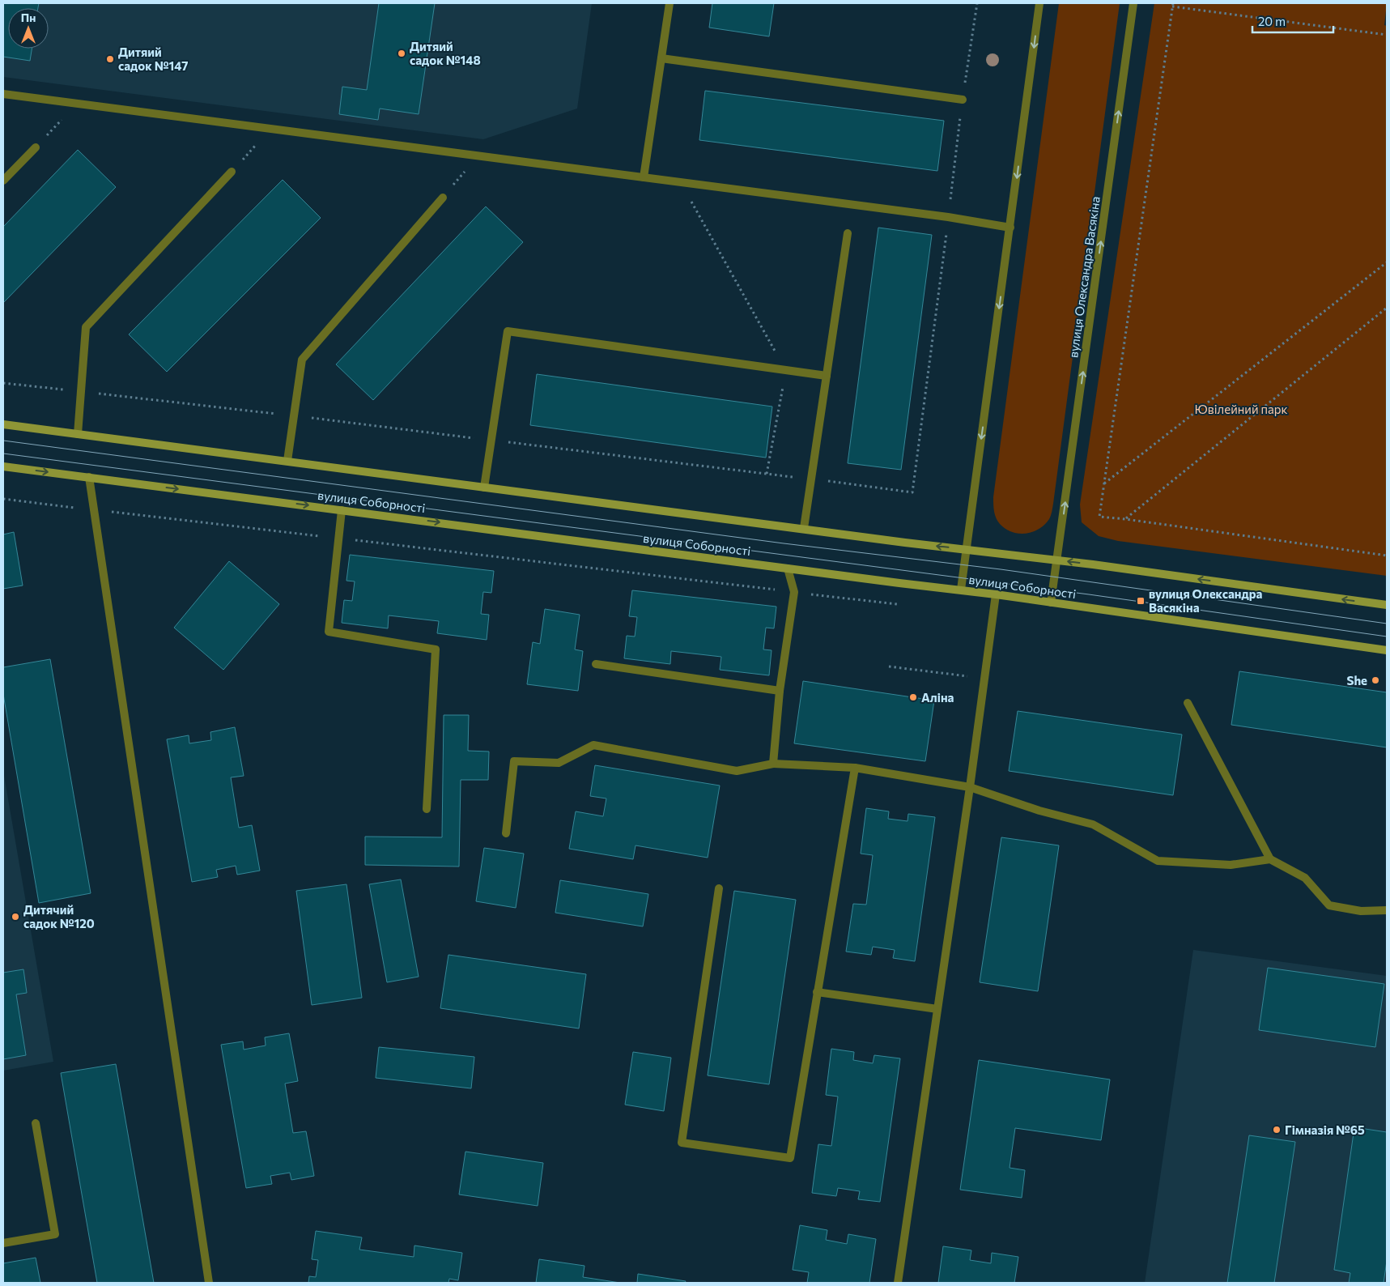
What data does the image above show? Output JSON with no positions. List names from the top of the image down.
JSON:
{
  "streets": {
    "main road": ["вулиця Соборності"],
    "street": ["вулиця Олександра Васякіна"]
  },
  "crossings": [
    ["вулиця Олександра Васякіна", "вулиця Соборності"]
  ],
  "one_way": ["вулиця Олександра Васякіна"],
  "parks": ["Ювілейний парк"],
  "places": {
    "other": [
      "Дитяий садок №148",
      "Дитяий садок №147",
      "She",
      "Аліна",
      "Дитячий садок №120",
      "Гімназія №65"
    ],
    "transit": ["вулиця Олександра Васякіна"]
  },
  "scale_bar": "20 m",
  "north": "top"
}
